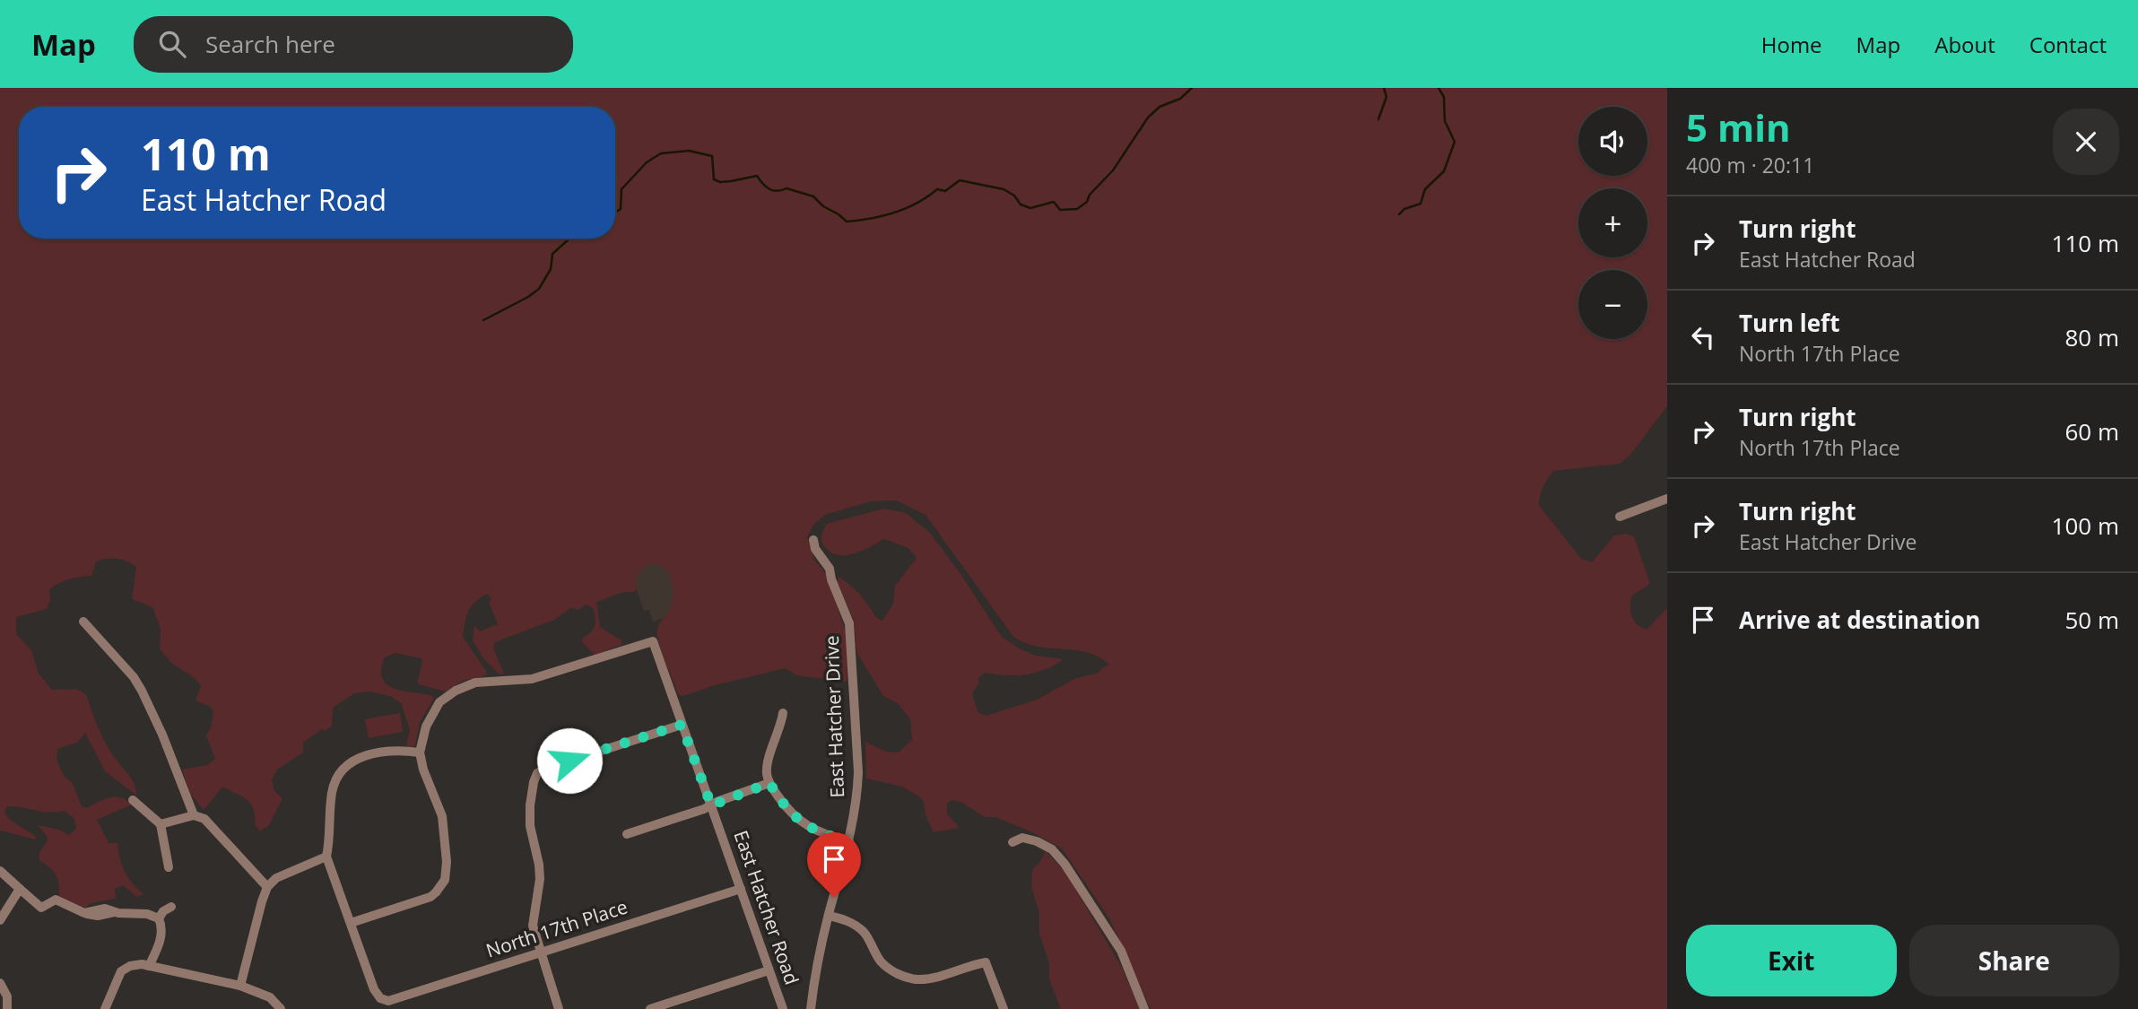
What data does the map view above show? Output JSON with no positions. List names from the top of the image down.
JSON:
{
  "streets": {
    "street": ["East Hatcher Drive", "East Hatcher Road", "North 17th Place"]
  },
  "crossings": [
    ["East Hatcher Road", "North 17th Place"]
  ],
  "page": {
    "header": "Map",
    "search": "Search here",
    "nav": [
      "Home",
      "Map",
      "About",
      "Contact"
    ],
    "heading": ["5 min", "400 m · 20:11"],
    "map_buttons": ["+", "−"],
    "turn": ["110 m", "East Hatcher Road"],
    "list": [
      {
        "name": "Turn right",
        "note": "East Hatcher Road",
        "value": "110 m"
      },
      {
        "name": "Turn left",
        "note": "North 17th Place",
        "value": "80 m"
      },
      {
        "name": "Turn right",
        "note": "North 17th Place",
        "value": "60 m"
      },
      {
        "name": "Turn right",
        "note": "East Hatcher Drive",
        "value": "100 m"
      },
      {
        "name": "Arrive at destination",
        "value": "50 m"
      }
    ],
    "buttons": ["Exit", "Share"]
  }
}
